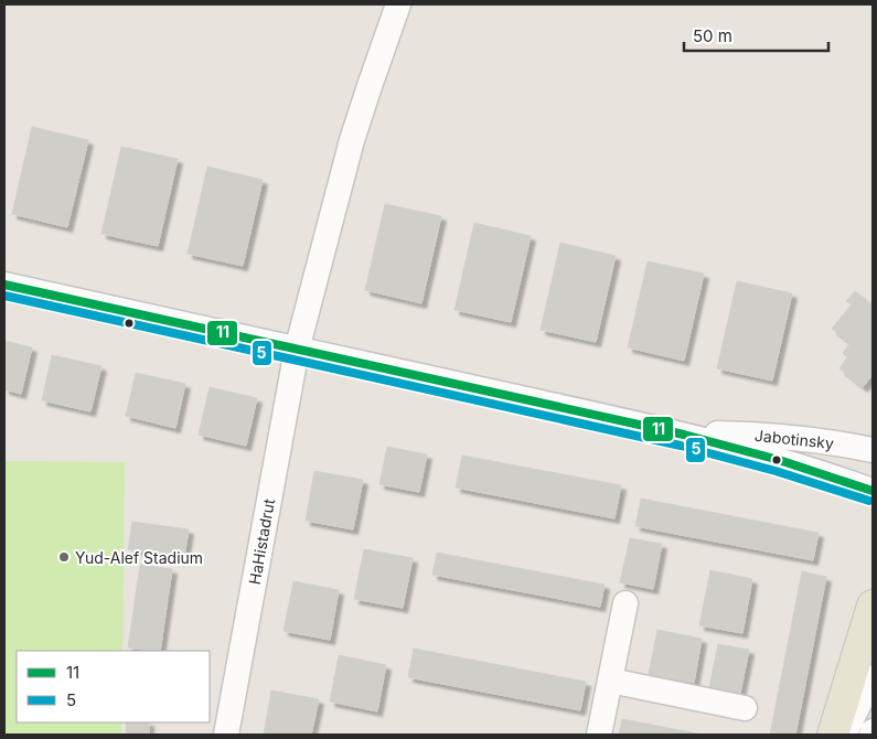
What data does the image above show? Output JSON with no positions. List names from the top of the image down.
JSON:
{
  "streets": {
    "street": ["Jabotinsky", "HaHistadrut"]
  },
  "crossings": [
    ["Jabotinsky", "HaHistadrut"]
  ],
  "places": ["Yud-Alef Stadium"],
  "lines": ["transit line 11", "transit line 5"],
  "legend": ["11", "5"],
  "scale_bar": "50 m"
}
